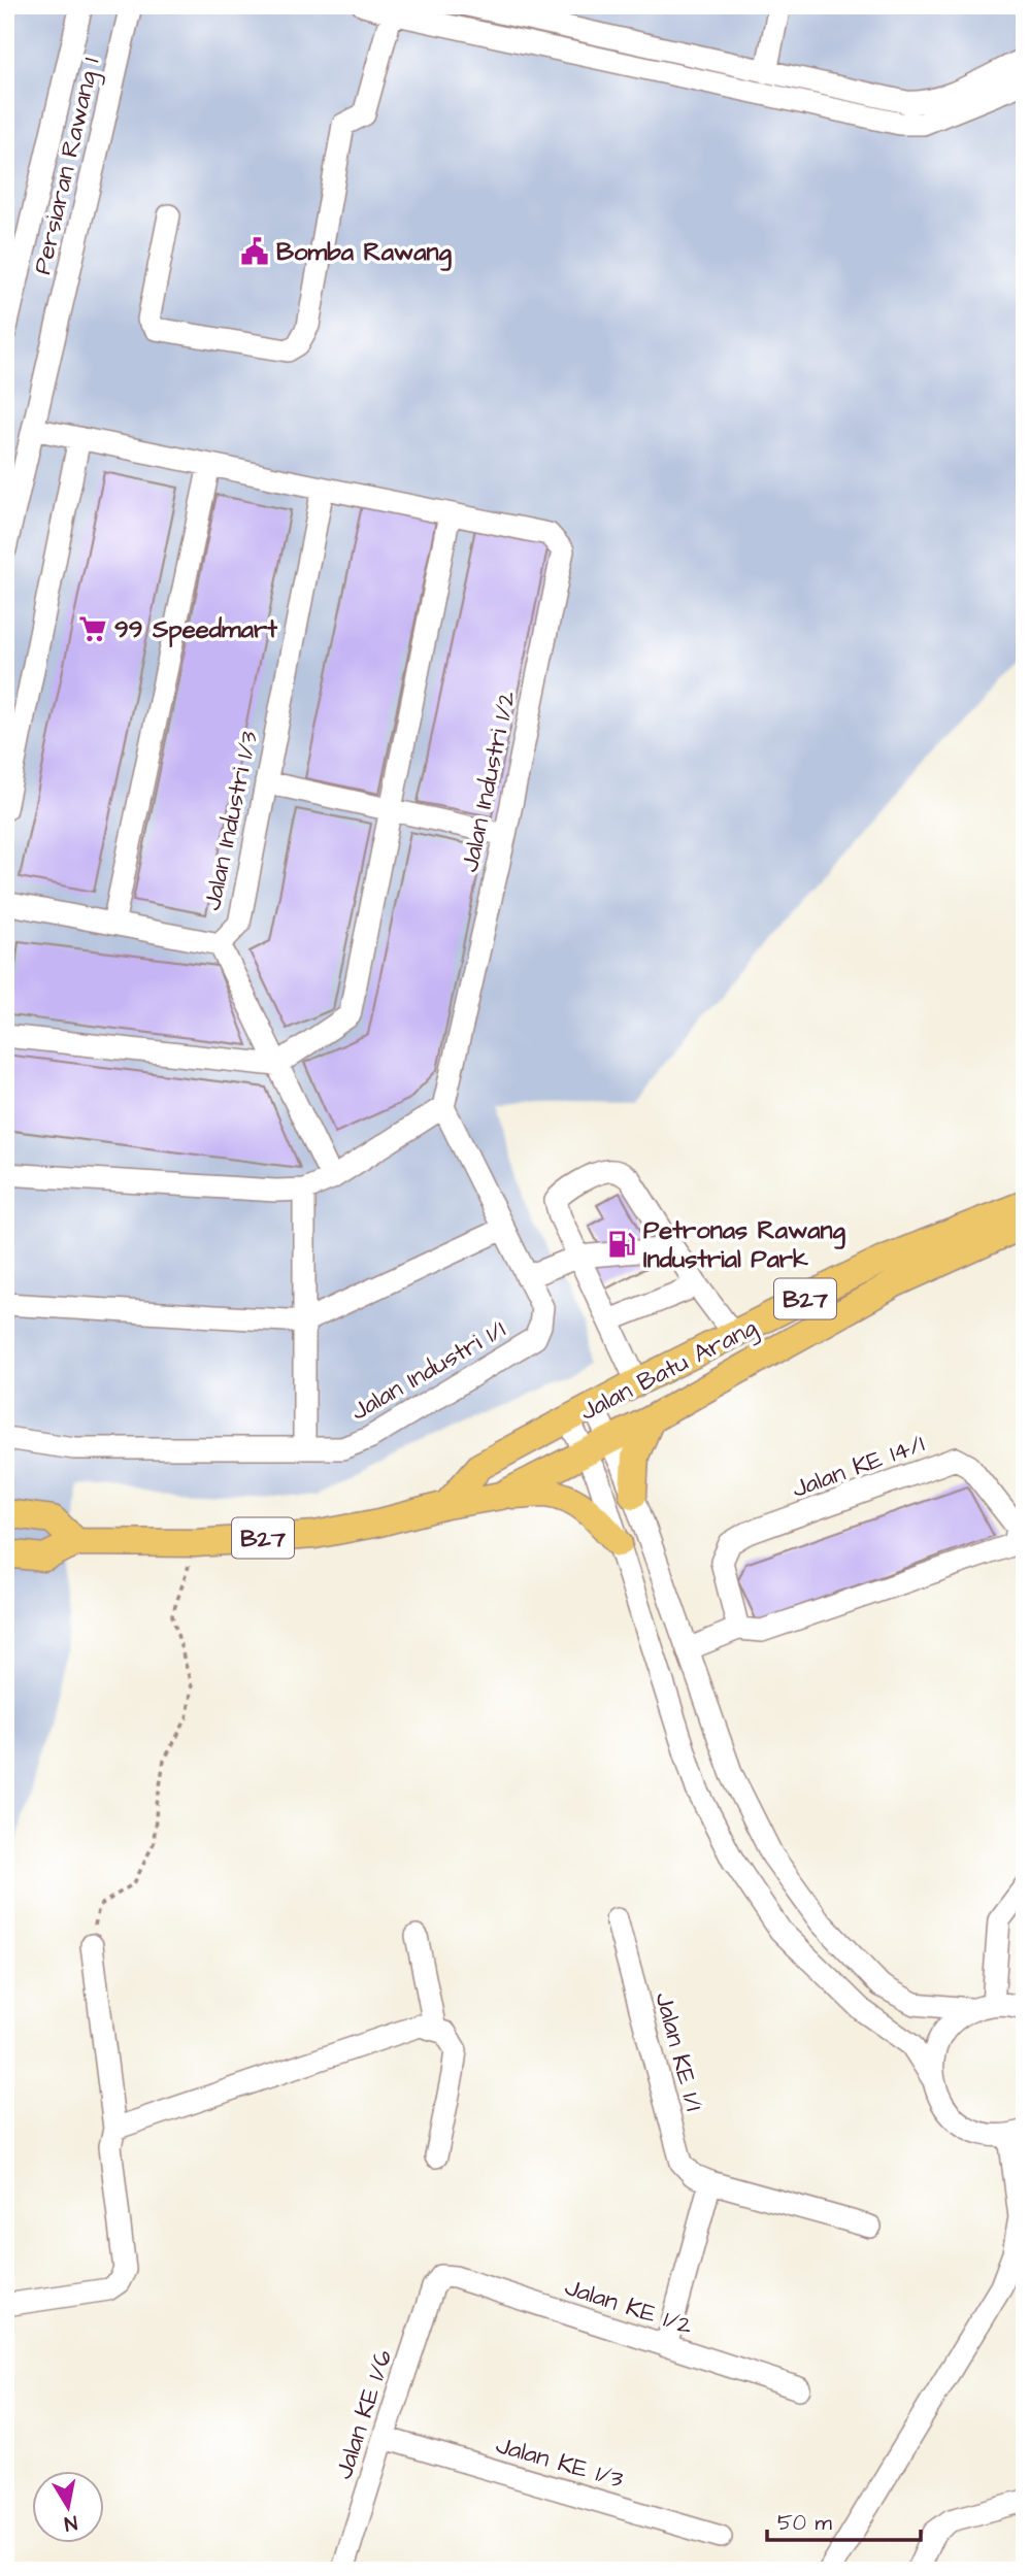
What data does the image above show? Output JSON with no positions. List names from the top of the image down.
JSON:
{
  "streets": {
    "main road": ["B27", "Jalan Batu Arang"],
    "street": [
      "Persiaran Rawang 1",
      "Jalan Industri 1/2",
      "Jalan Industri 1/3",
      "Jalan Industri 1/1",
      "Jalan KE 14/1",
      "Jalan KE 1/1",
      "Jalan KE 1/2",
      "Jalan KE 1/6",
      "Jalan KE 1/3"
    ]
  },
  "crossings": [
    ["Persiaran Rawang 1", "Jalan Industri 1/2"],
    ["Jalan Industri 1/2", "Jalan Industri 1/3"],
    ["Jalan Industri 1/2", "Jalan Industri 1/1"],
    ["Jalan KE 1/2", "Jalan KE 1/6"],
    ["Jalan KE 1/6", "Jalan KE 1/3"]
  ],
  "places": {
    "public building": ["Bomba Rawang"],
    "supermarket": ["99 Speedmart"],
    "fuel station": ["Petronas Rawang Industrial Park"]
  },
  "scale_bar": "50 m",
  "north": "bottom"
}
